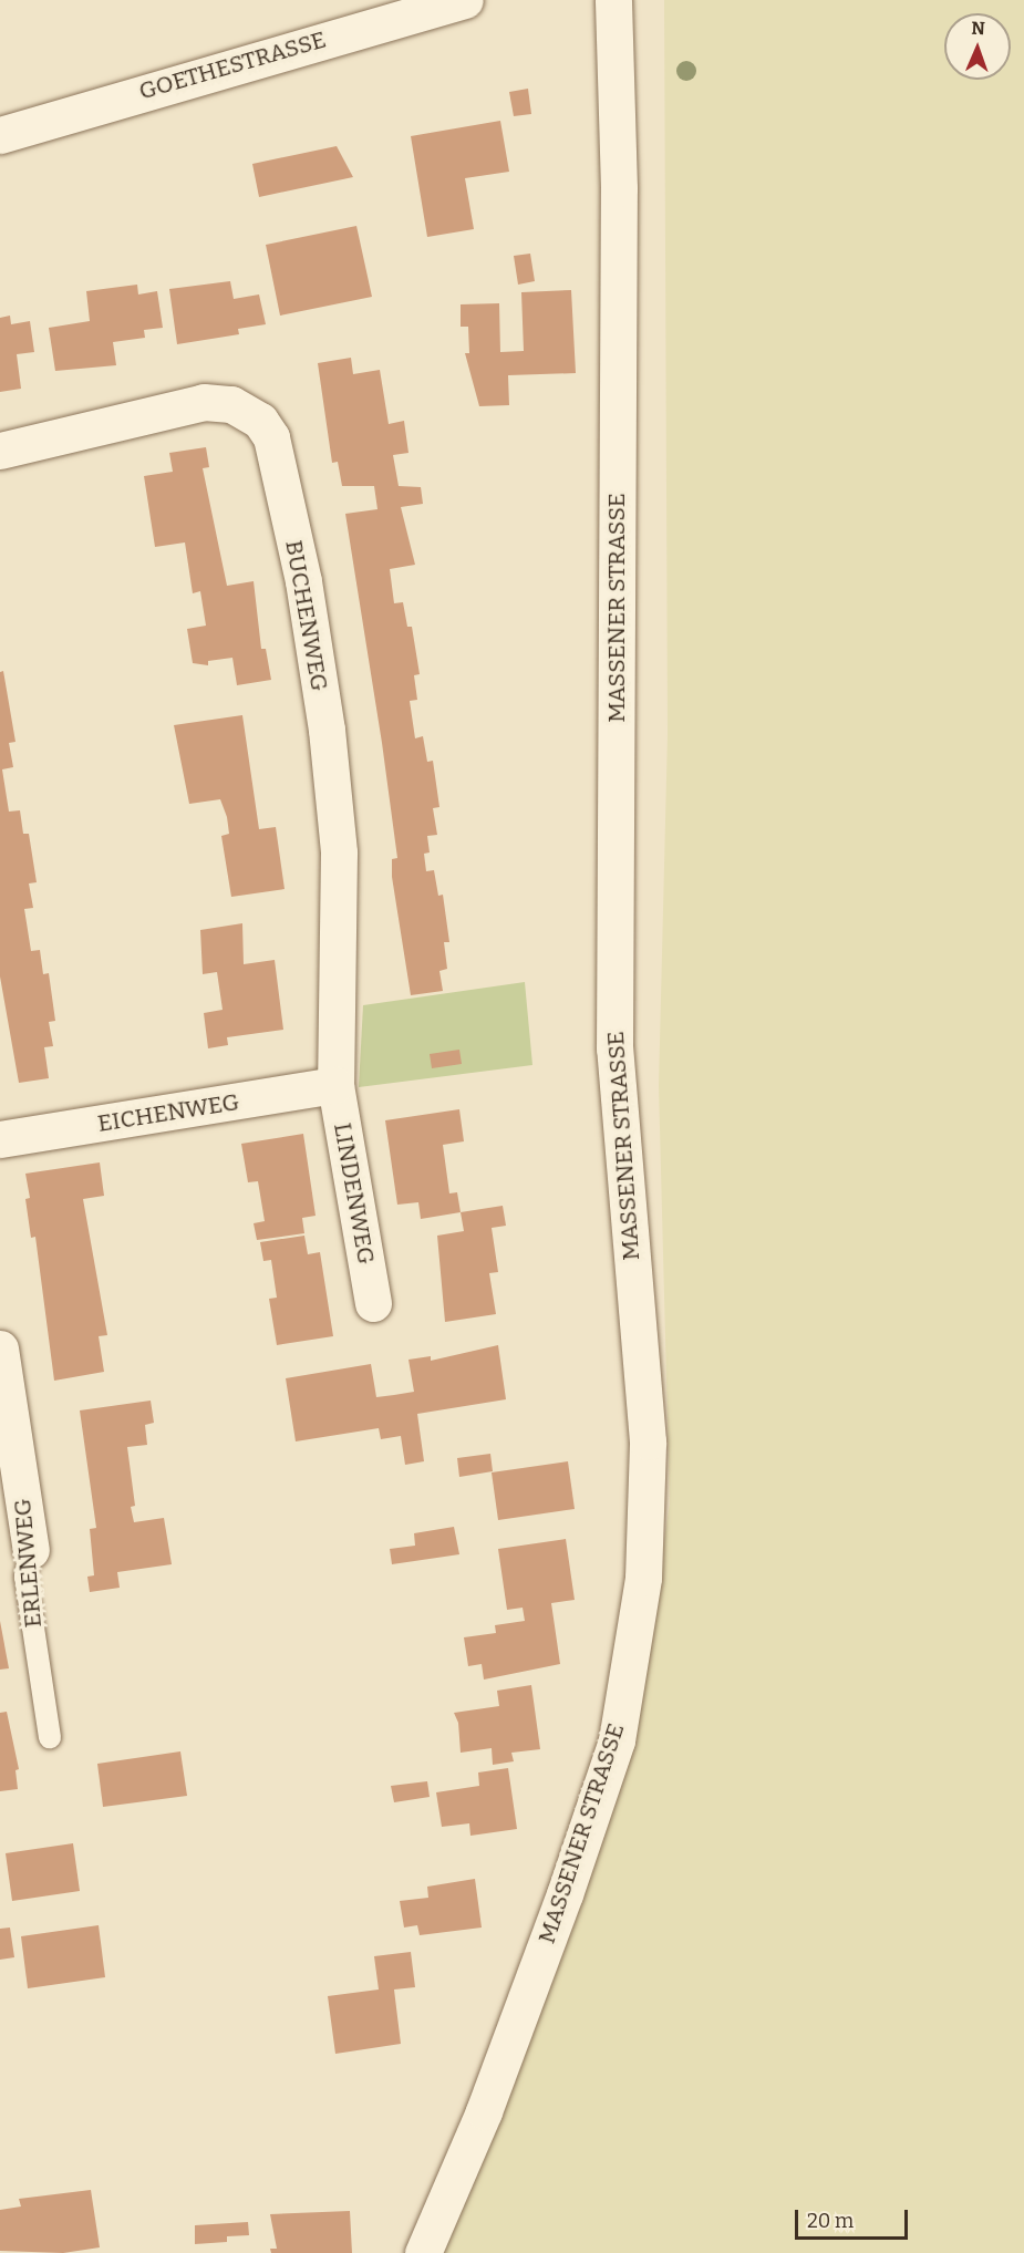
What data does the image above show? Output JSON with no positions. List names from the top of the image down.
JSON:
{
  "streets": {
    "street": [
      "GOETHESTRASSE",
      "MASSENER STRASSE",
      "BUCHENWEG",
      "EICHENWEG",
      "LINDENWEG",
      "ERLENWEG"
    ]
  },
  "crossings": [
    ["BUCHENWEG", "EICHENWEG"],
    ["BUCHENWEG", "LINDENWEG"],
    ["EICHENWEG", "LINDENWEG"]
  ],
  "scale_bar": "20 m",
  "north": "top"
}
